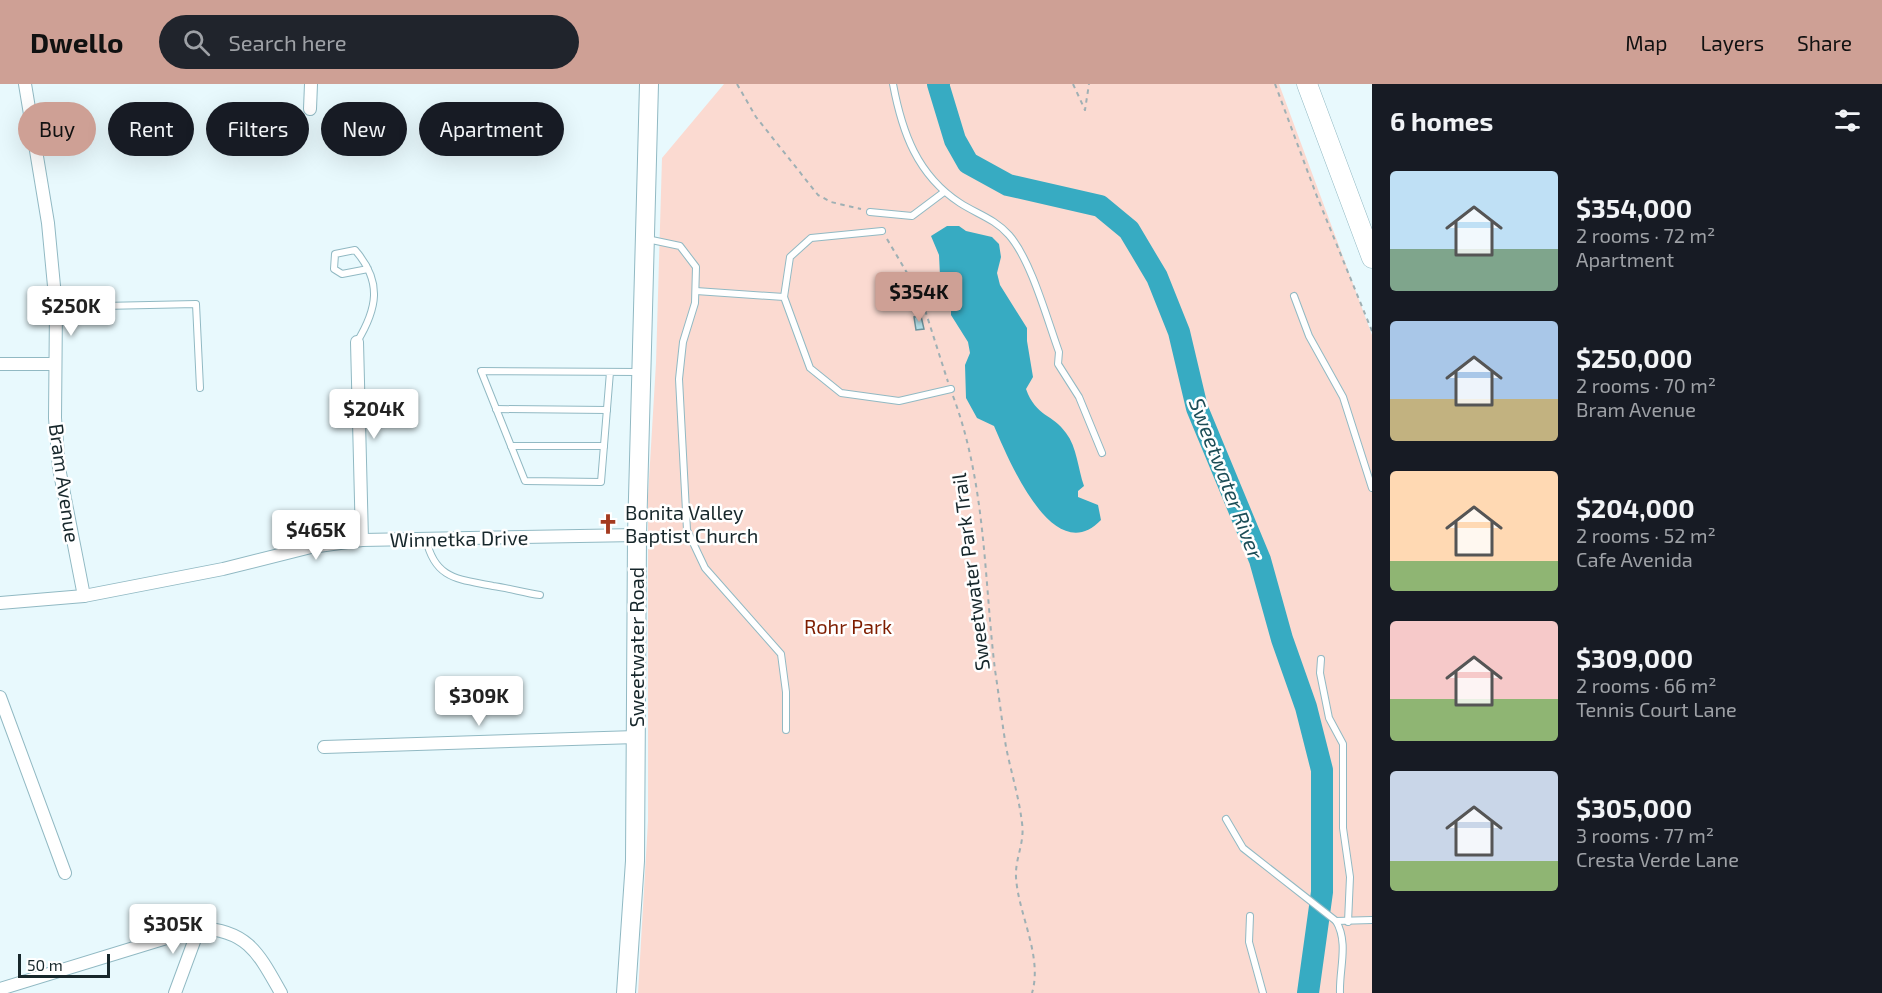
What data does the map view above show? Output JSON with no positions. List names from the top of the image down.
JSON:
{
  "streets": {
    "main road": ["Sweetwater Road"],
    "street": ["Bram Avenue", "Winnetka Drive"],
    "path": ["Sweetwater Park Trail"]
  },
  "crossings": [
    ["Bram Avenue", "Winnetka Drive"],
    ["Winnetka Drive", "Sweetwater Road"]
  ],
  "water": ["Sweetwater River"],
  "parks": ["Rohr Park"],
  "places": {
    "church": ["Bonita Valley Baptist Church"]
  },
  "scale_bar": "50 m",
  "page": {
    "header": "Dwello",
    "search": "Search here",
    "nav": ["Map", "Layers", "Share"],
    "heading": "6 homes",
    "chip": [
      "Buy",
      "Rent",
      "Filters",
      "New",
      "Apartment"
    ],
    "list": [
      {
        "name": "$354,000",
        "note": "2 rooms · 72 m² · Apartment"
      },
      {
        "name": "$250,000",
        "note": "2 rooms · 70 m² · Bram Avenue"
      },
      {
        "name": "$204,000",
        "note": "2 rooms · 52 m² · Cafe Avenida"
      },
      {
        "name": "$309,000",
        "note": "2 rooms · 66 m² · Tennis Court Lane"
      },
      {
        "name": "$305,000",
        "note": "3 rooms · 77 m² · Cresta Verde Lane"
      }
    ],
    "price": [
      "$354K",
      "$250K",
      "$204K",
      "$465K",
      "$309K",
      "$305K"
    ],
    "scale": "50 m"
  }
}
